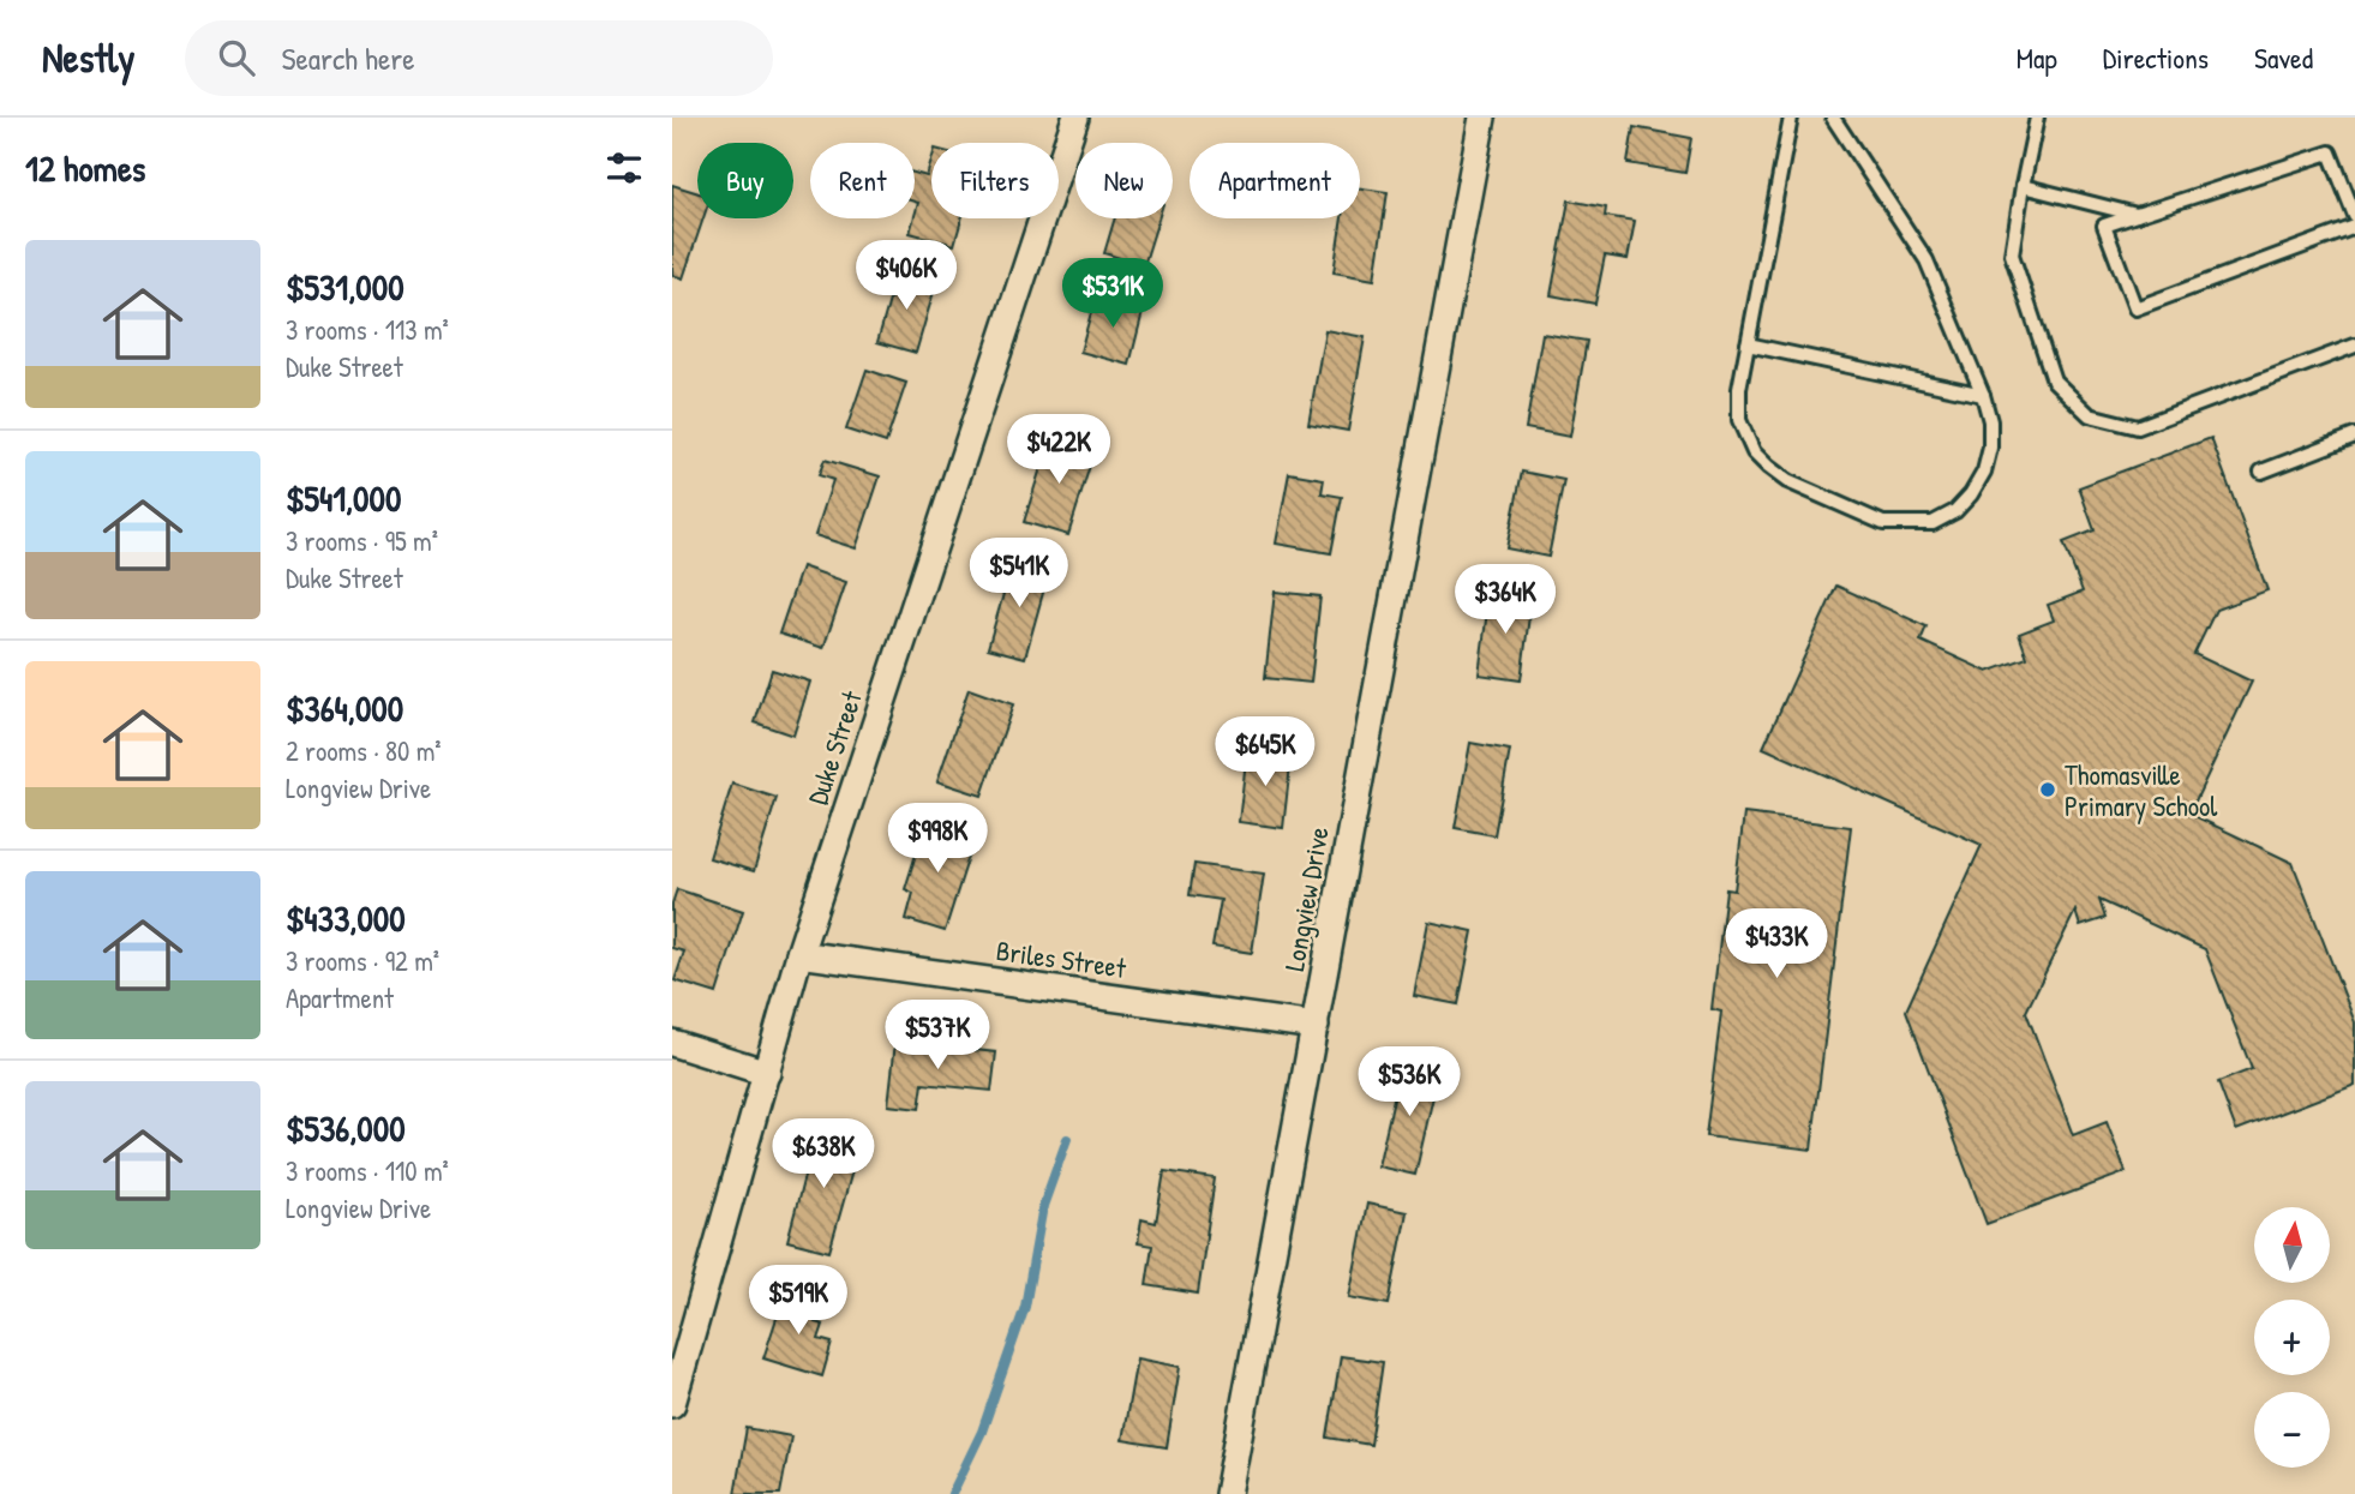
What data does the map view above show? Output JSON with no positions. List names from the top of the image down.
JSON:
{
  "streets": {
    "street": ["Duke Street", "Longview Drive", "Briles Street"]
  },
  "crossings": [
    ["Duke Street", "Briles Street"],
    ["Longview Drive", "Briles Street"]
  ],
  "places": ["Thomasville Primary School"],
  "north": "top",
  "page": {
    "header": "Nestly",
    "search": "Search here",
    "nav": ["Map", "Directions", "Saved"],
    "heading": "12 homes",
    "chip": [
      "Buy",
      "Rent",
      "Filters",
      "New",
      "Apartment"
    ],
    "list": [
      {
        "name": "$531,000",
        "note": "3 rooms · 113 m² · Duke Street"
      },
      {
        "name": "$541,000",
        "note": "3 rooms · 95 m² · Duke Street"
      },
      {
        "name": "$364,000",
        "note": "2 rooms · 80 m² · Longview Drive"
      },
      {
        "name": "$433,000",
        "note": "3 rooms · 92 m² · Apartment"
      },
      {
        "name": "$536,000",
        "note": "3 rooms · 110 m² · Longview Drive"
      }
    ],
    "price": [
      "$406K",
      "$531K",
      "$422K",
      "$541K",
      "$364K",
      "$645K",
      "$998K",
      "$433K",
      "$537K",
      "$536K",
      "$638K",
      "$519K"
    ],
    "map_buttons": ["+", "−"]
  }
}
